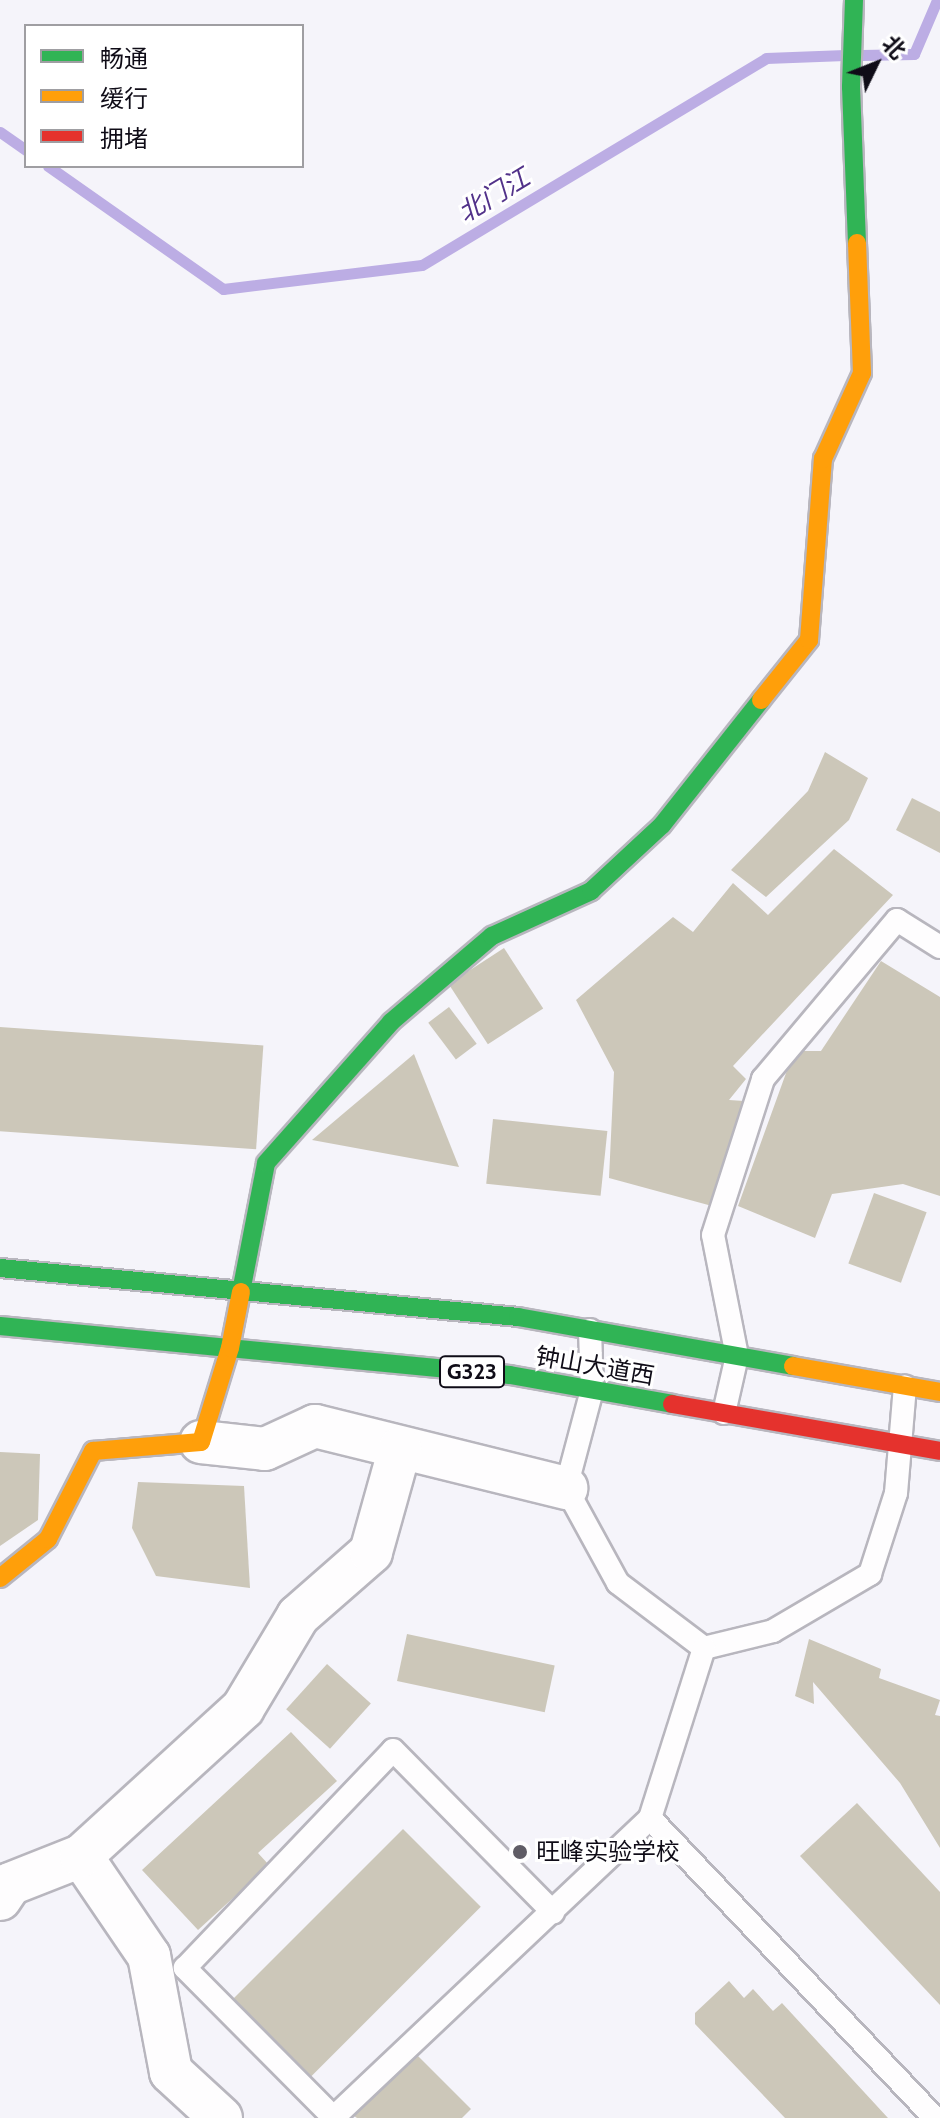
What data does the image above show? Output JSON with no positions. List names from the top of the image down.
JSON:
{
  "streets": {
    "main road": ["钟山大道西", "G323"]
  },
  "water": ["北门江"],
  "places": ["旺峰实验学校"],
  "legend": ["畅通", "缓行", "拥堵"],
  "north": "top right"
}
